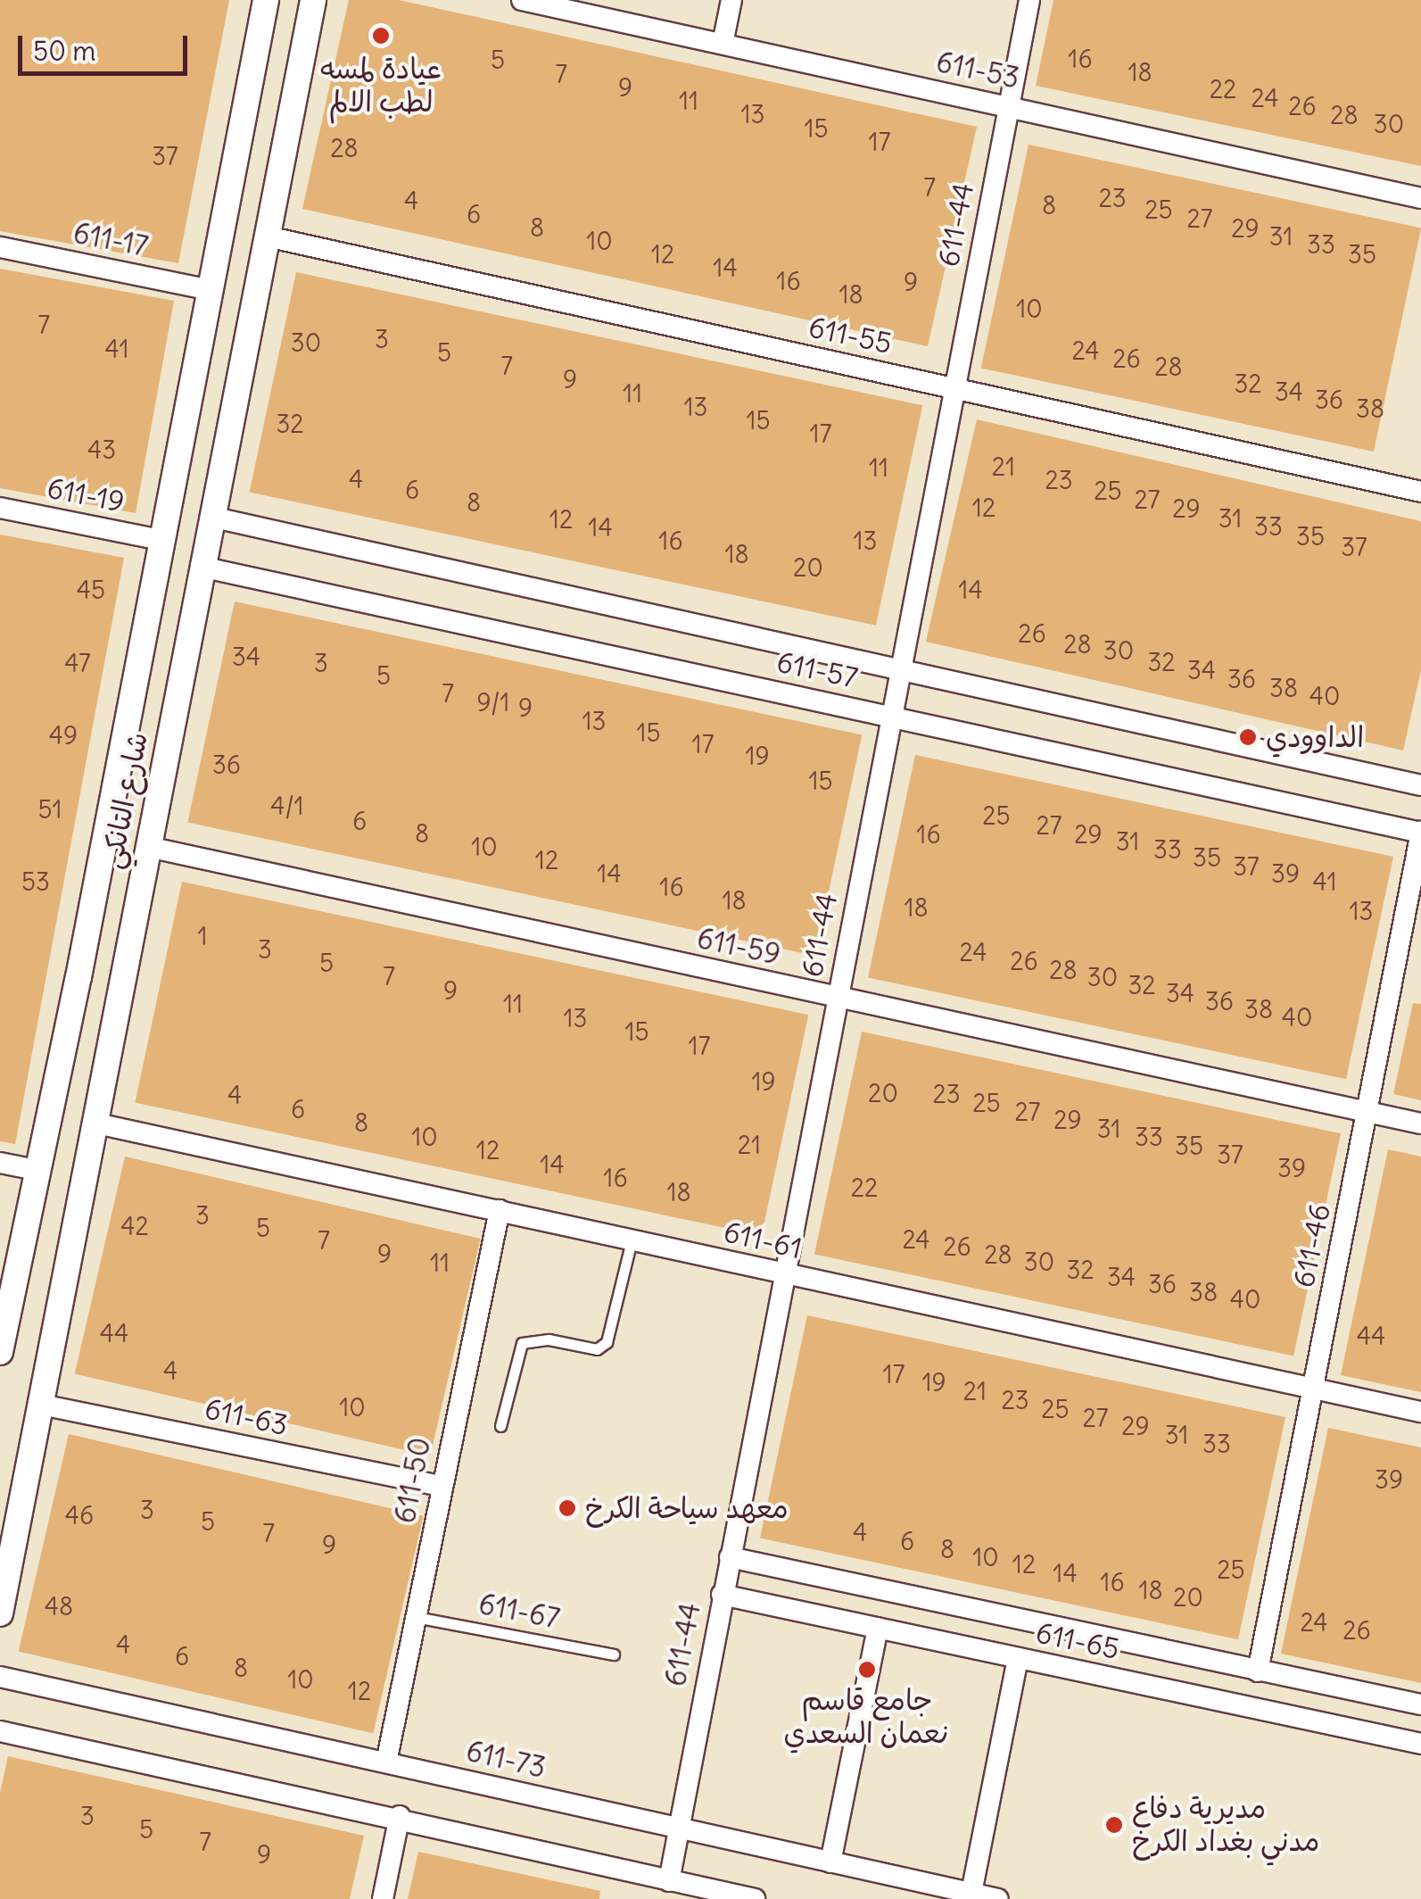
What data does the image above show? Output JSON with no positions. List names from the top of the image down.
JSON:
{
  "streets": {
    "street": [
      "611-53",
      "611-44",
      "611-17",
      "611-55",
      "611-19",
      "611-57",
      "شارع التانكي",
      "611-59",
      "611-61",
      "611-46",
      "611-63",
      "611-50",
      "611-65",
      "611-73"
    ],
    "lane": ["611-67"]
  },
  "crossings": [
    ["611-53", "611-44"],
    ["611-44", "611-55"],
    ["611-44", "611-57"],
    ["611-44", "611-59"],
    ["611-44", "611-61"],
    ["611-44", "611-65"],
    ["611-44", "611-73"],
    ["611-17", "شارع التانكي"],
    ["611-55", "شارع التانكي"],
    ["611-19", "شارع التانكي"],
    ["611-57", "شارع التانكي"],
    ["611-57", "611-46"],
    ["شارع التانكي", "611-59"],
    ["شارع التانكي", "611-61"],
    ["شارع التانكي", "611-63"],
    ["611-59", "611-46"],
    ["611-61", "611-46"],
    ["611-61", "611-50"],
    ["611-46", "611-65"],
    ["611-63", "611-50"],
    ["611-50", "611-67"],
    ["611-50", "611-73"]
  ],
  "places": [
    "عيادة لمسه لطب الالم",
    "الداوودي",
    "معهد سياحة الكرخ",
    "جامع قاسم نعمان السعدي",
    "مديرية دفاع مدني بغداد الكرخ"
  ],
  "house_numbers": [
    "16",
    "5",
    "18",
    "7",
    "9",
    "22",
    "24",
    "11",
    "26",
    "13",
    "28",
    "30",
    "15",
    "17",
    "28",
    "37",
    "7",
    "23",
    "4",
    "8",
    "25",
    "6",
    "27",
    "8",
    "29",
    "31",
    "10",
    "33",
    "12",
    "35",
    "14",
    "16",
    "9",
    "18",
    "10",
    "7",
    "3",
    "30",
    "41",
    "24",
    "5",
    "26",
    "7",
    "28",
    "9",
    "32",
    "34",
    "11",
    "36",
    "13",
    "38",
    "15",
    "32",
    "17",
    "43",
    "21",
    "11",
    "4",
    "23",
    "6",
    "25",
    "27",
    "8",
    "12",
    "29",
    "31",
    "12",
    "33",
    "14",
    "35",
    "16",
    "13",
    "37",
    "18",
    "20",
    "45",
    "14",
    "26",
    "28",
    "30",
    "34",
    "32",
    "47",
    "3",
    "34",
    "5",
    "36",
    "38",
    "7",
    "40",
    "9/1",
    "9",
    "13",
    "15",
    "49",
    "17",
    "19",
    "36",
    "15",
    "4/1",
    "51",
    "25",
    "6",
    "27",
    "8",
    "16",
    "29",
    "31",
    "10",
    "33",
    "35",
    "12",
    "37",
    "14",
    "39",
    "53",
    "41",
    "16",
    "18",
    "18",
    "13",
    "1",
    "3",
    "24",
    "26",
    "5",
    "28",
    "7",
    "30",
    "32",
    "9",
    "34",
    "36",
    "11",
    "38",
    "40",
    "13",
    "15",
    "17",
    "19",
    "20",
    "23",
    "4",
    "25",
    "6",
    "27",
    "29",
    "8",
    "31",
    "10",
    "33",
    "21",
    "35",
    "12",
    "37",
    "14",
    "39",
    "16",
    "22",
    "18",
    "3",
    "42",
    "5",
    "24",
    "7",
    "26",
    "9",
    "28",
    "30",
    "11",
    "32",
    "34",
    "36",
    "38",
    "40",
    "44",
    "44",
    "4",
    "17",
    "19",
    "21",
    "23",
    "10",
    "25",
    "27",
    "29",
    "31",
    "33",
    "39",
    "3",
    "46",
    "5",
    "4",
    "7",
    "6",
    "9",
    "8",
    "10",
    "12",
    "25",
    "14",
    "16",
    "18",
    "20",
    "48",
    "24",
    "26",
    "4",
    "6",
    "8",
    "10",
    "12",
    "3",
    "5",
    "7",
    "9"
  ],
  "scale_bar": "50 m"
}
